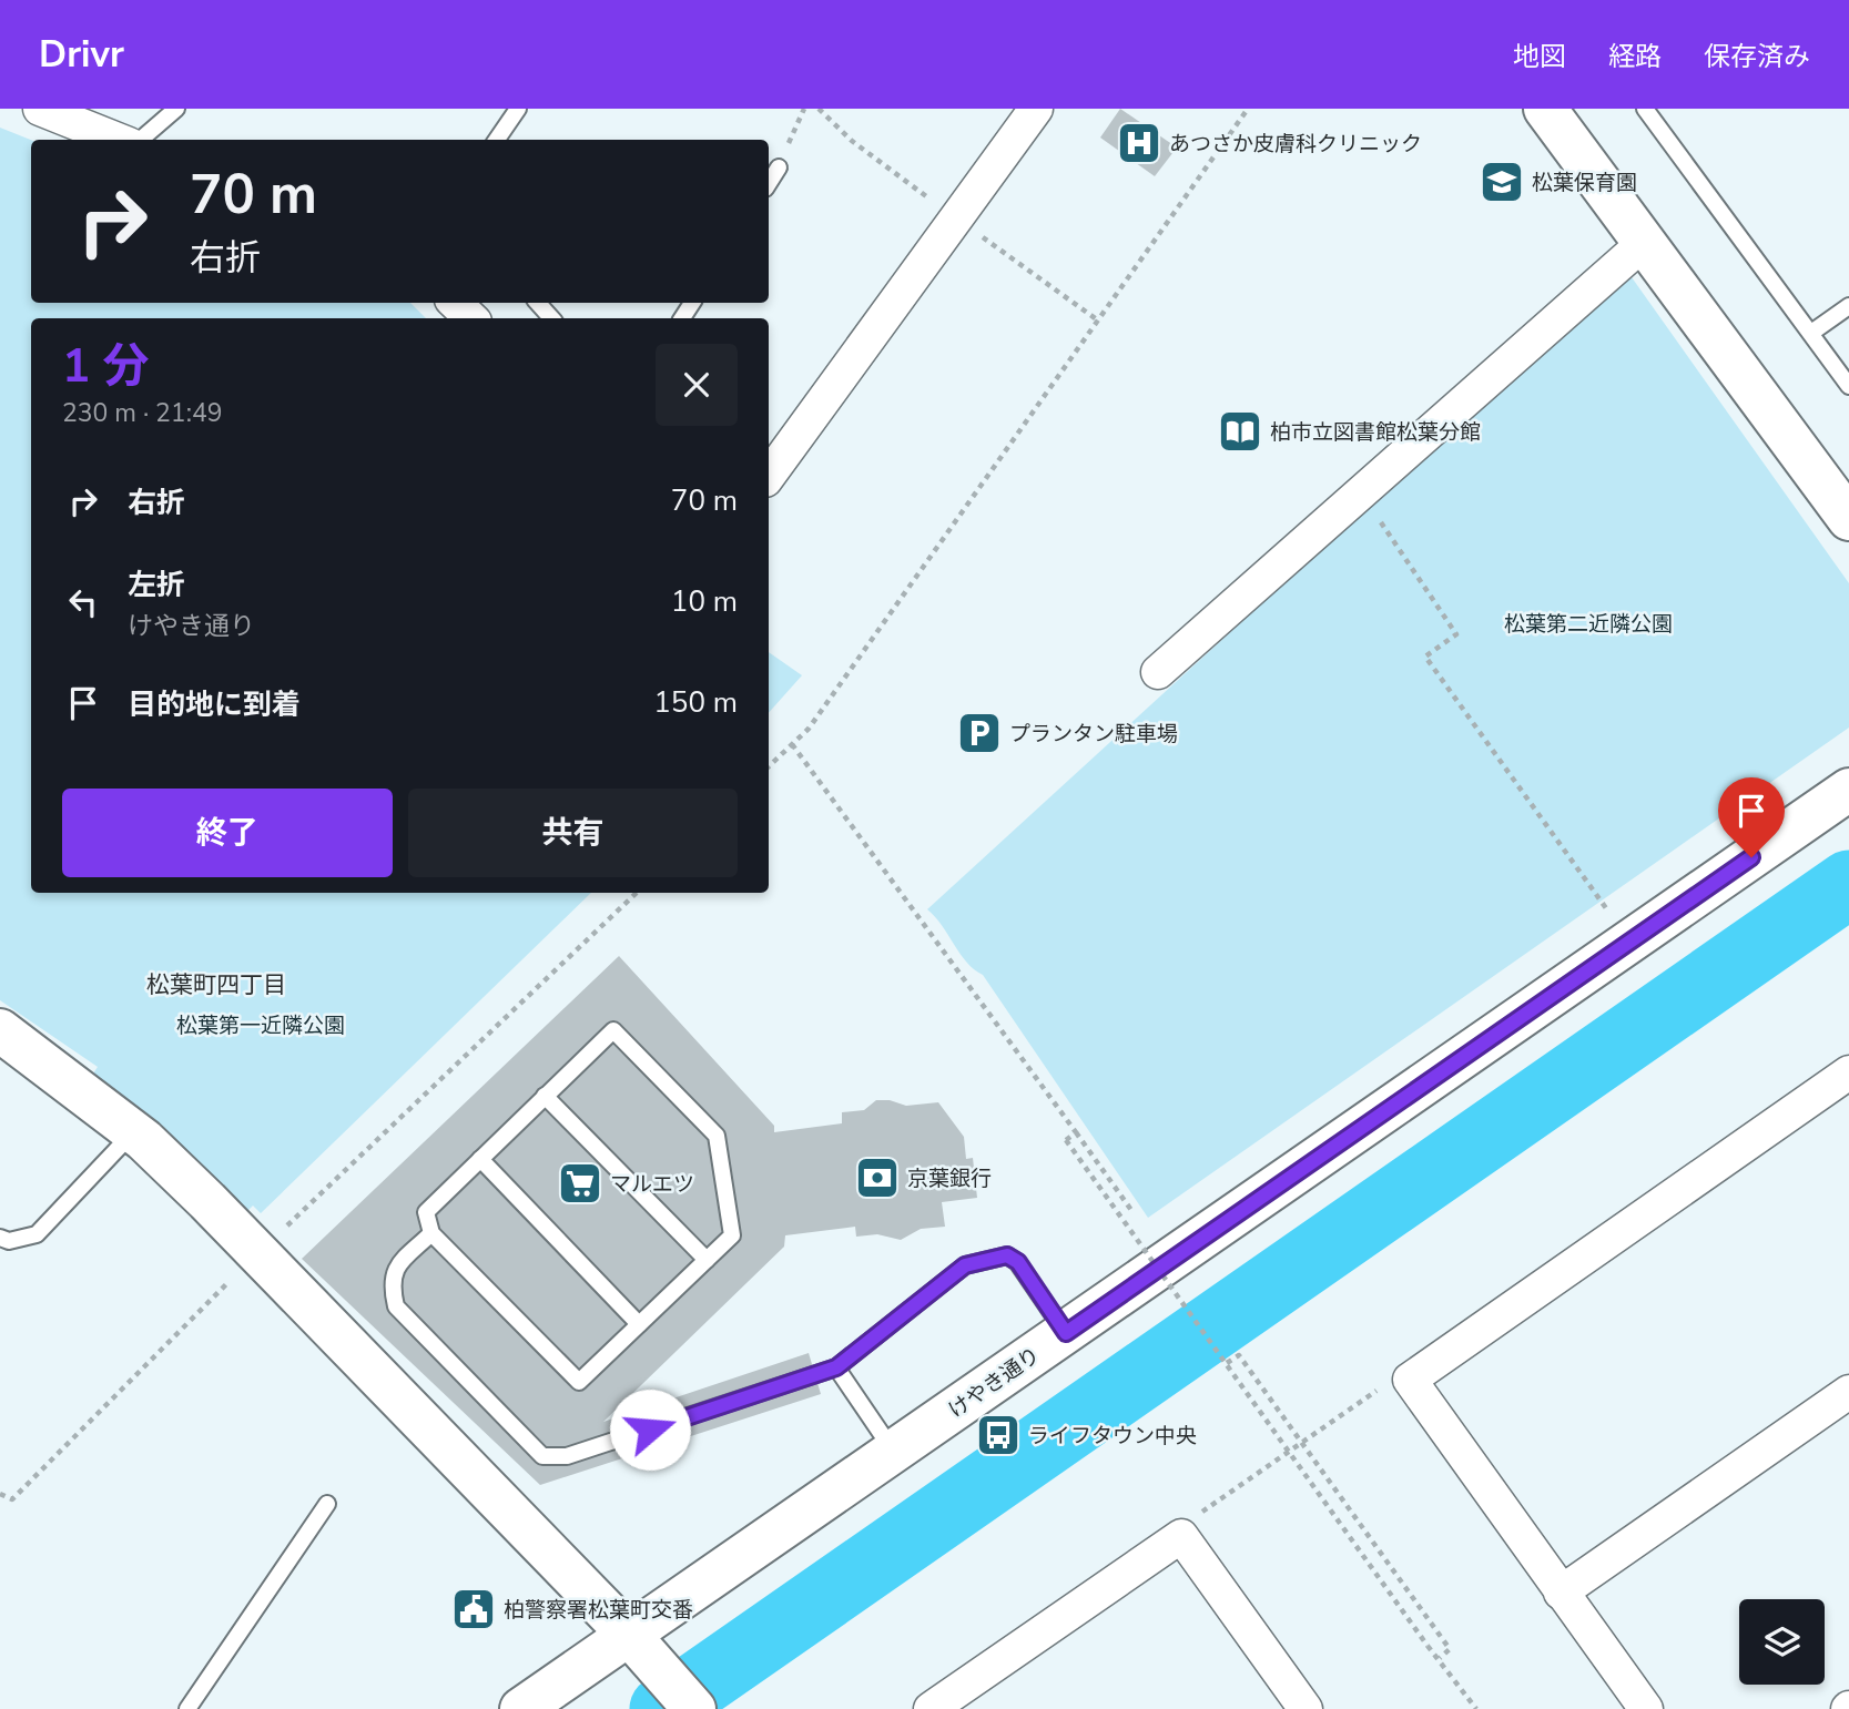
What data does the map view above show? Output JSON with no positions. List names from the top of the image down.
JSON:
{
  "streets": {
    "street": ["けやき通り"]
  },
  "districts": ["松葉町四丁目"],
  "parks": ["松葉第二近隣公園", "松葉第一近隣公園"],
  "places": {
    "hospital": ["あつさか皮膚科クリニック"],
    "school or university": ["松葉保育園"],
    "library": ["柏市立図書館松葉分館"],
    "parking": ["プランタン駐車場"],
    "bank": ["京葉銀行"],
    "supermarket": ["マルエツ"],
    "bus stop": ["ライフタウン中央"],
    "public building": ["柏警察署松葉町交番"]
  },
  "page": {
    "header": "Drivr",
    "nav": ["地図", "経路", "保存済み"],
    "turn": ["70 m", "右折"],
    "heading": ["1 分", "230 m · 21:49"],
    "list": [
      {
        "name": "右折",
        "value": "70 m"
      },
      {
        "name": "左折",
        "note": "けやき通り",
        "value": "10 m"
      },
      {
        "name": "目的地に到着",
        "value": "150 m"
      }
    ],
    "buttons": ["終了", "共有"]
  }
}
